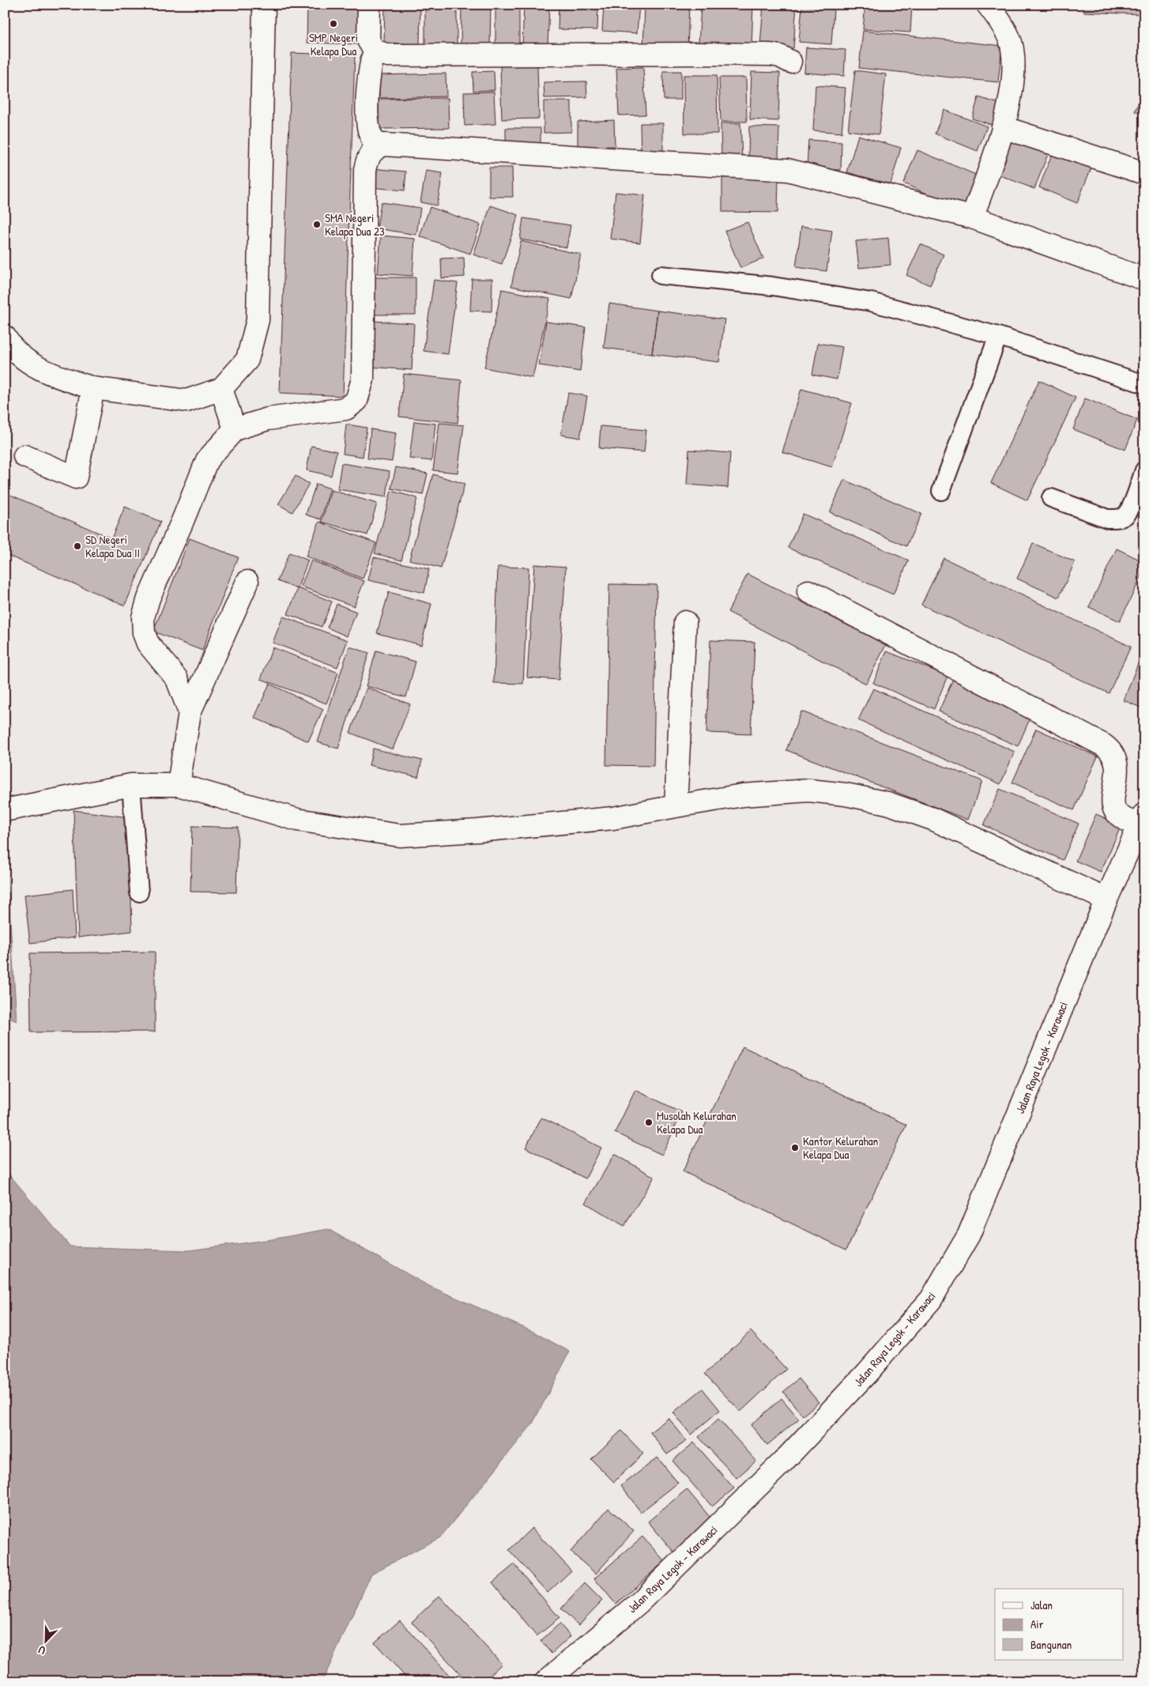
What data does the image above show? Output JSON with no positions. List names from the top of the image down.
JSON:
{
  "streets": {
    "street": ["Jalan Raya Legok - Karawaci"]
  },
  "places": [
    "SMP Negeri Kelapa Dua",
    "SMA Negeri Kelapa Dua 23",
    "SD Negeri Kelapa Dua II",
    "Musolah Kelurahan Kelapa Dua",
    "Kantor Kelurahan Kelapa Dua"
  ],
  "legend": ["Jalan", "Air", "Bangunan"],
  "north": "bottom left"
}
